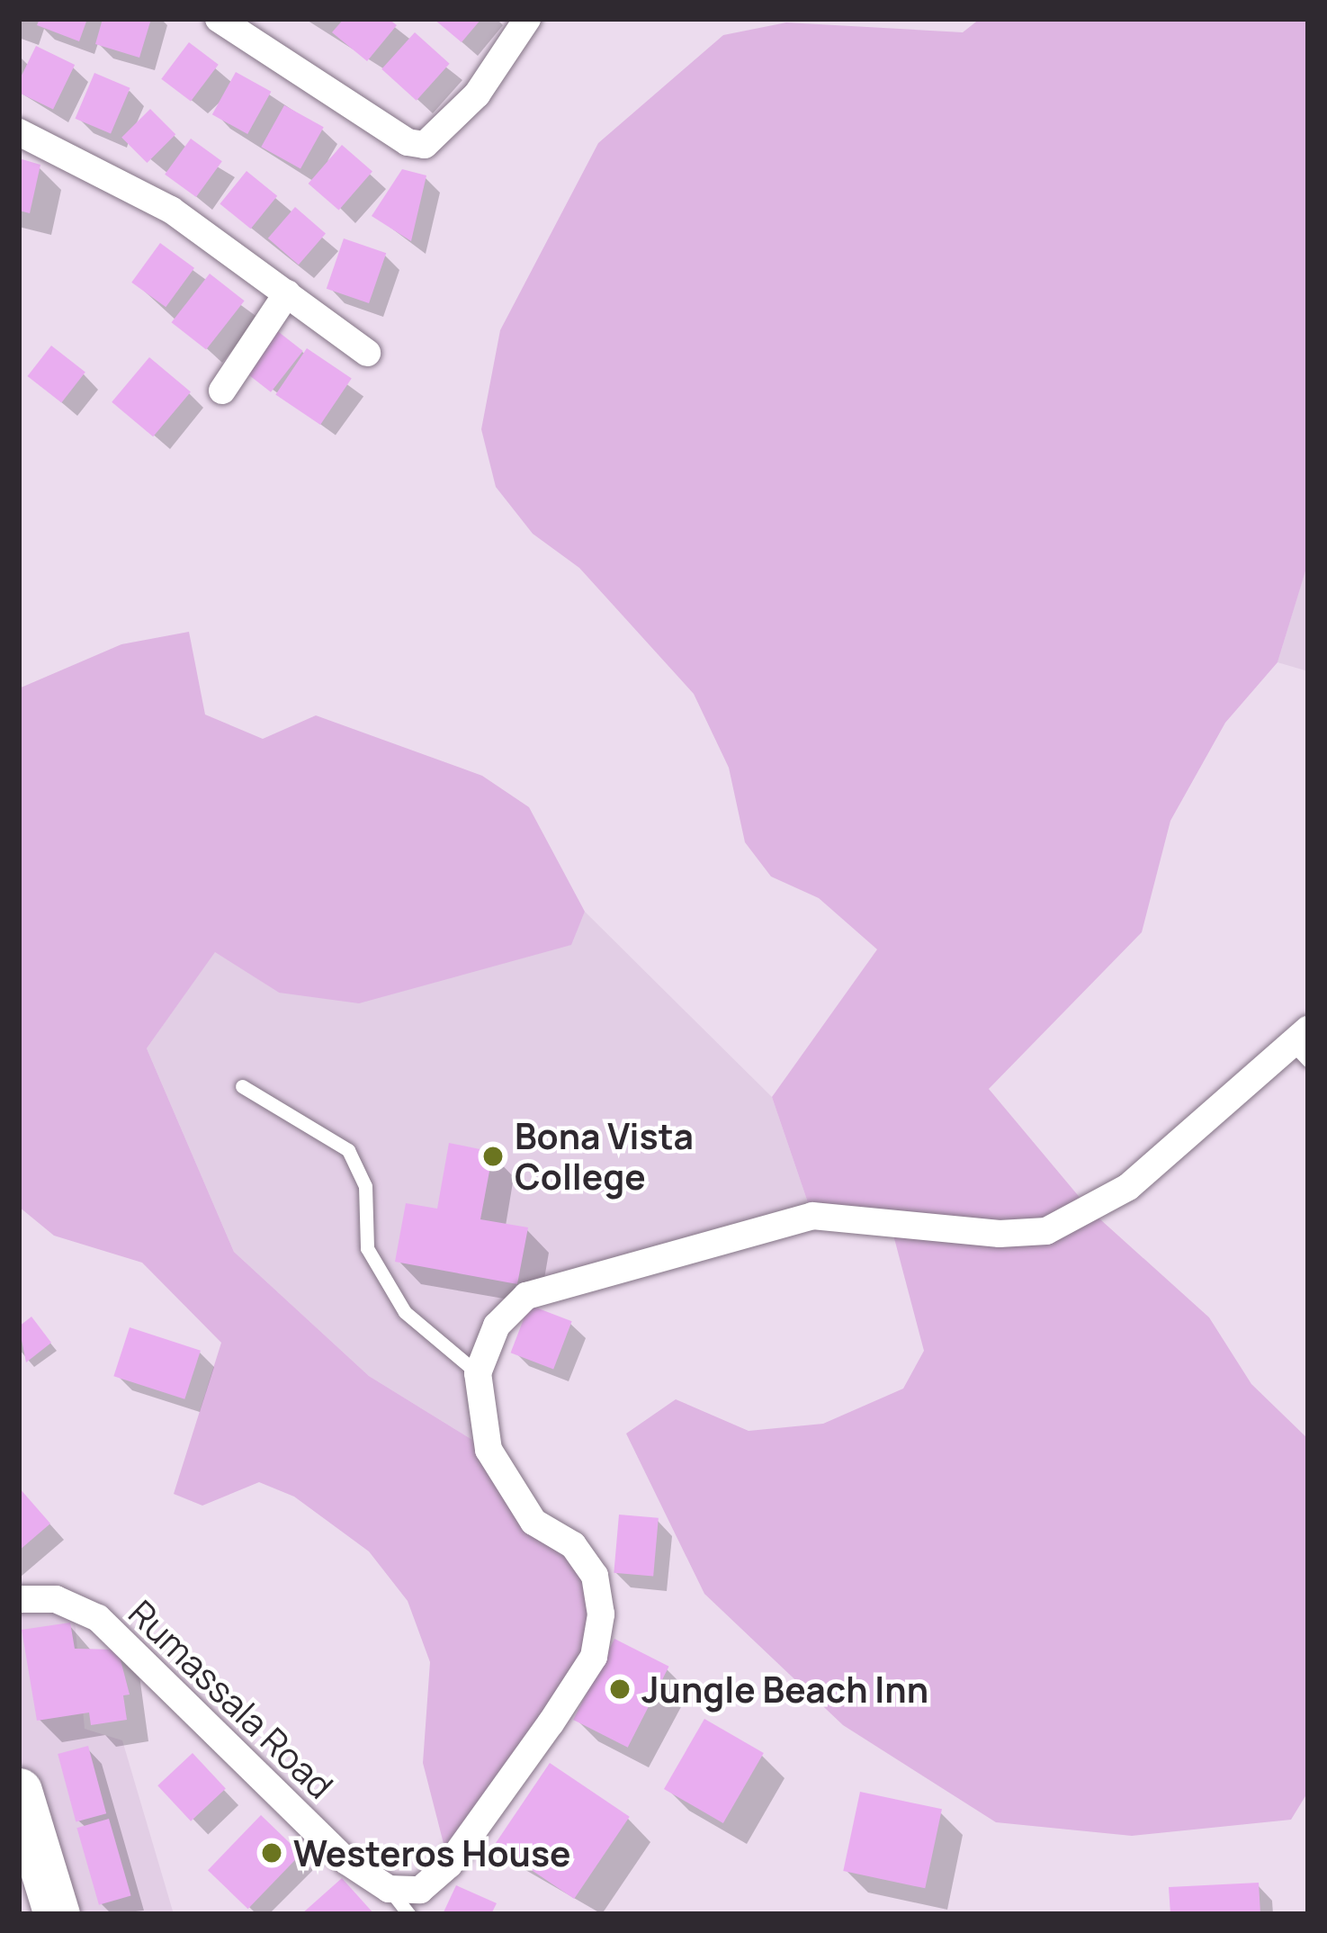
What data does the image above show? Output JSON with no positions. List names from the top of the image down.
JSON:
{
  "streets": {
    "street": ["Rumassala Road"]
  },
  "places": ["Bona Vista College", "Jungle Beach Inn", "Westeros House"]
}
